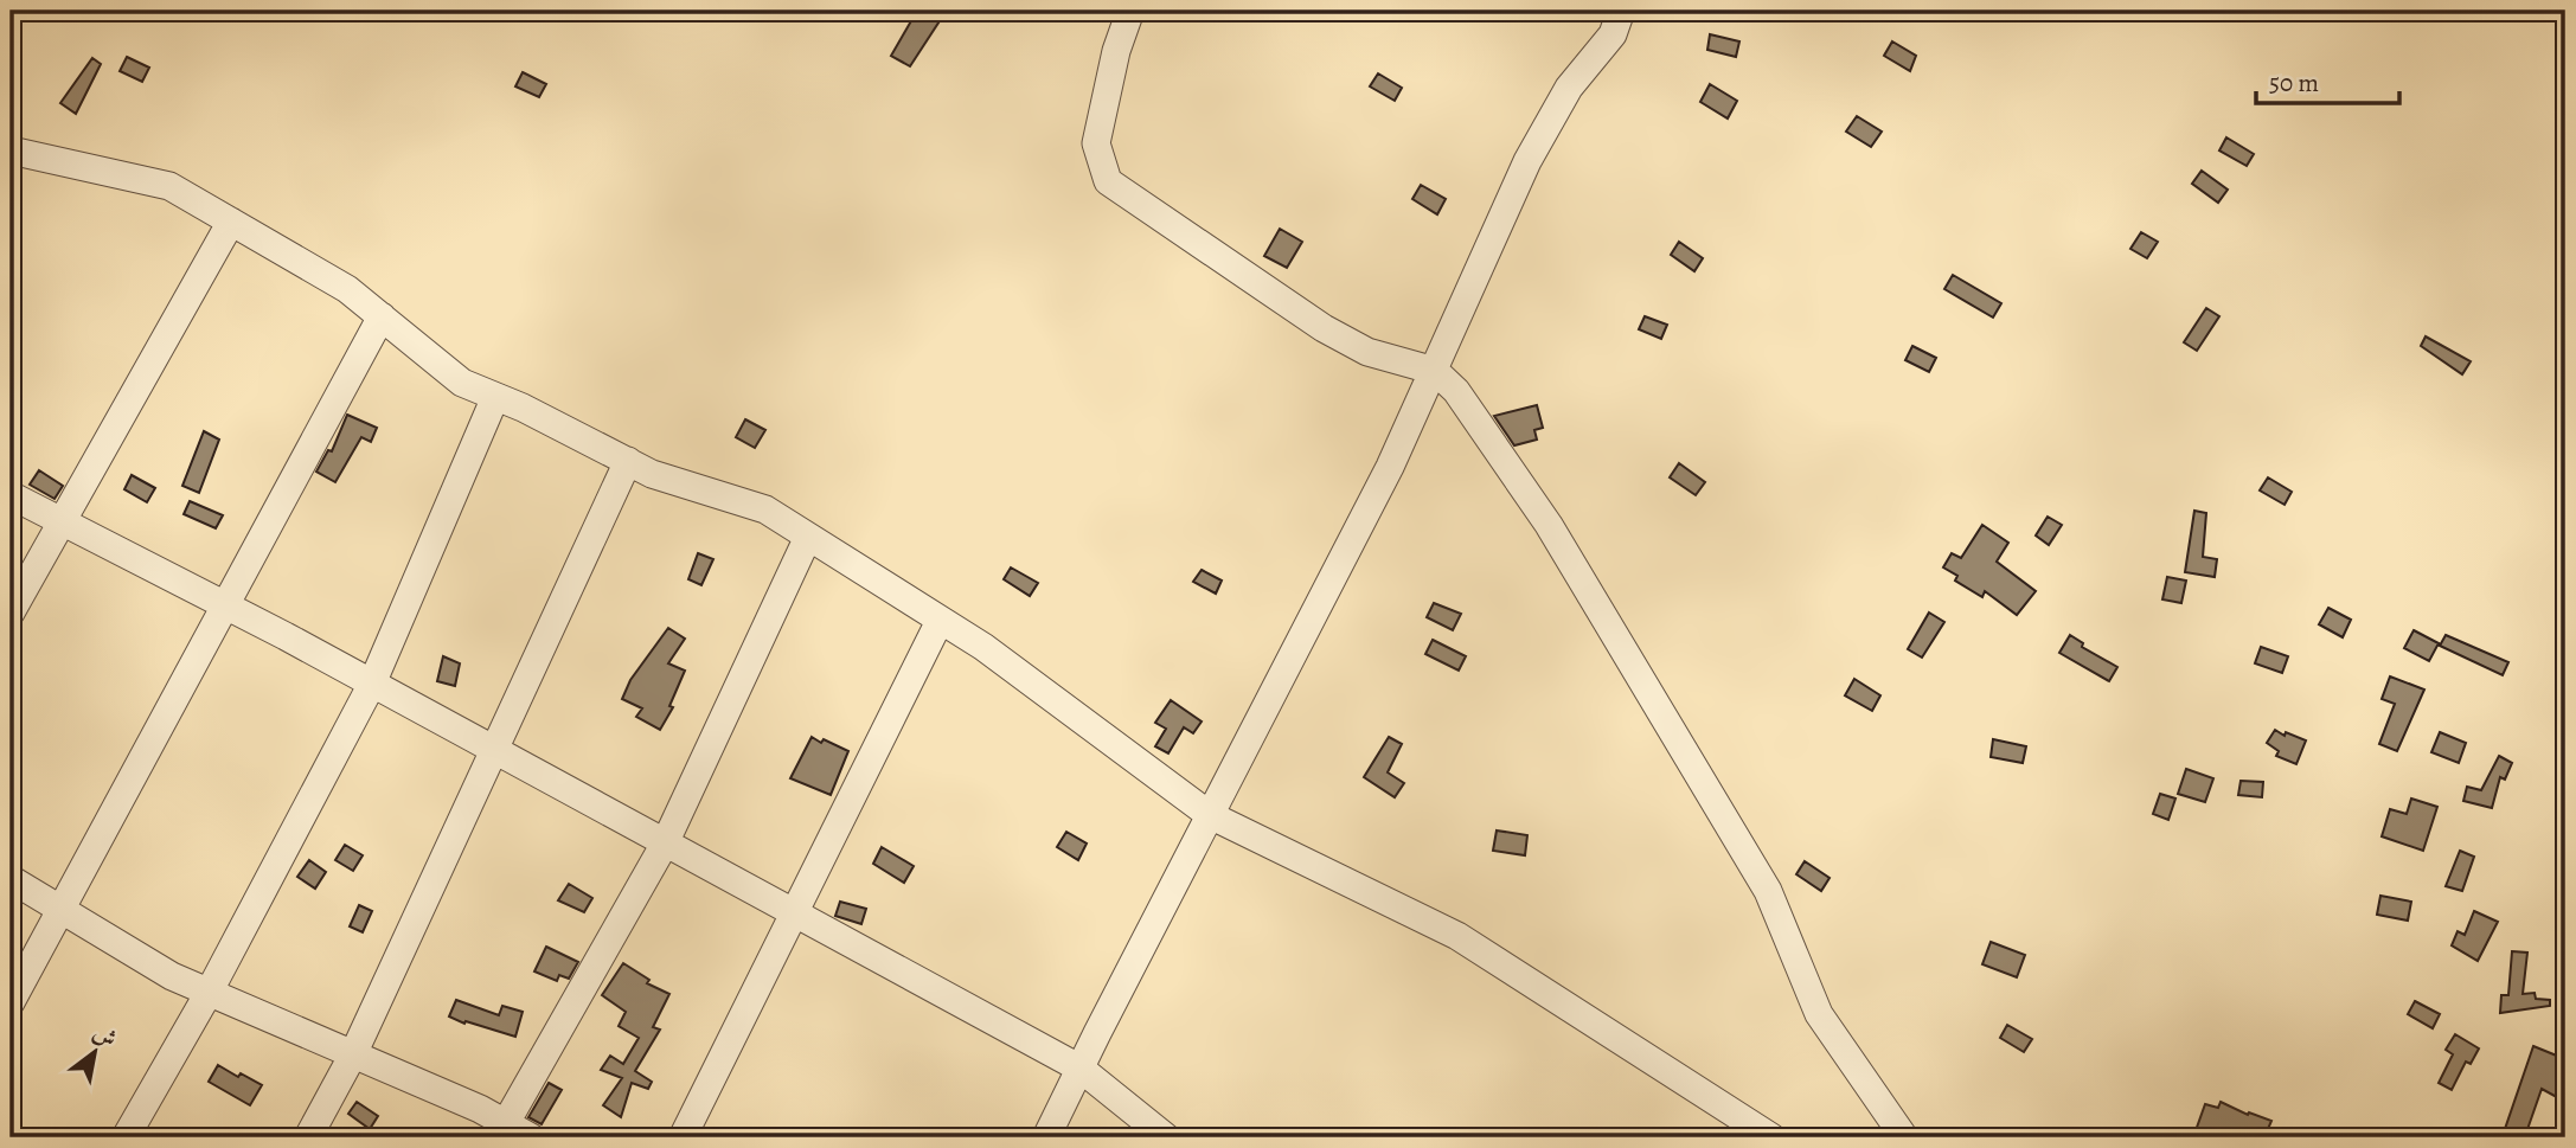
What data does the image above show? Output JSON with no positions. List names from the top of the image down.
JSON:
{
  "scale_bar": "50 m",
  "north": "top right"
}
